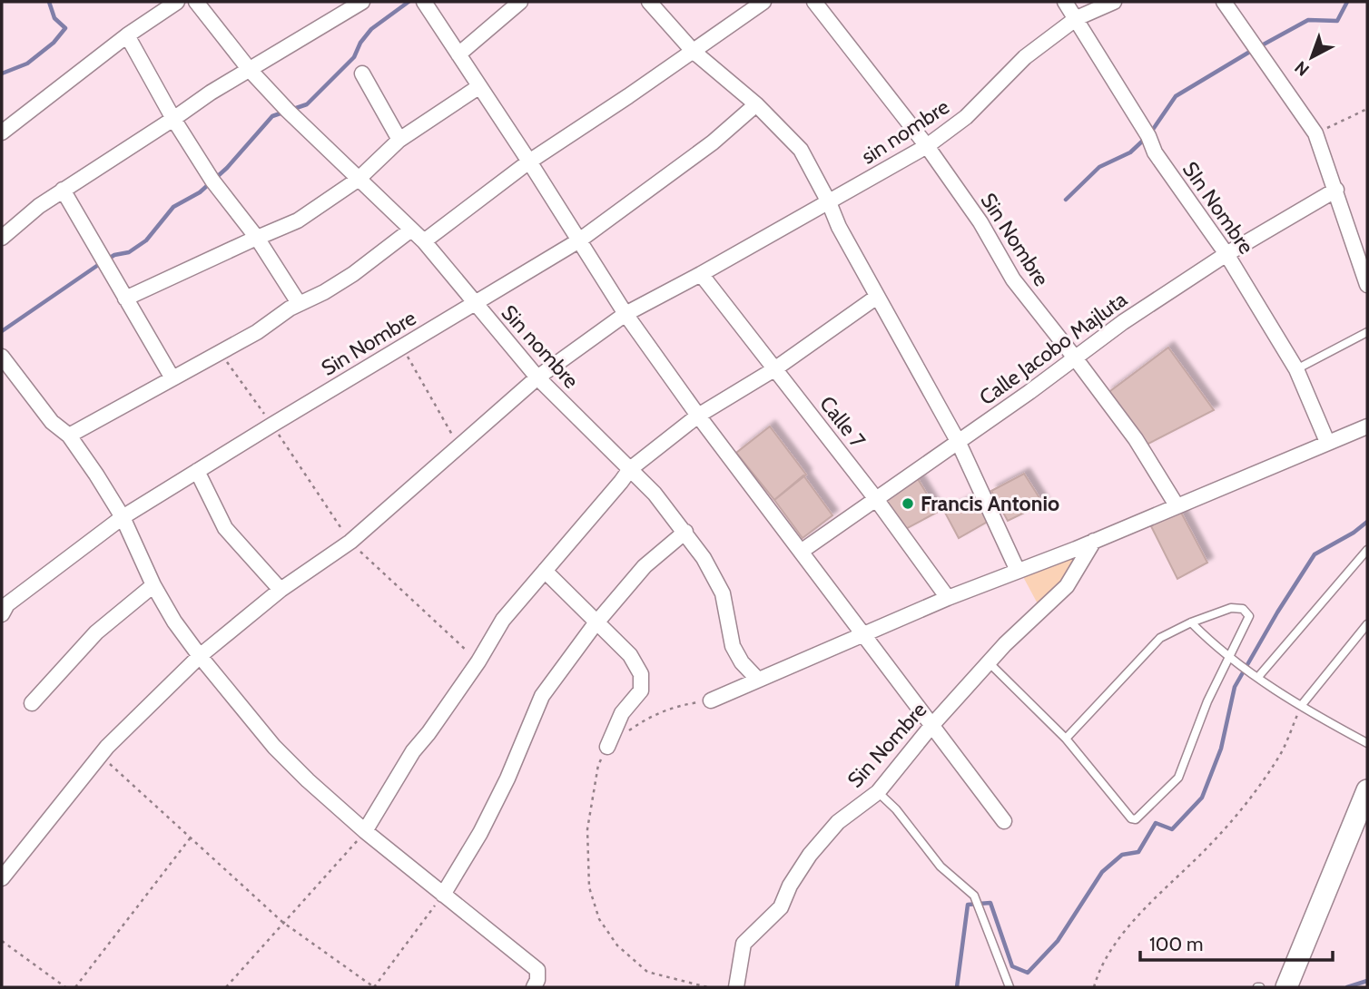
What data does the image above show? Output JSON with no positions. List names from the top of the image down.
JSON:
{
  "streets": {
    "street": [
      "sin nombre",
      "SIn Nombre",
      "Sin Nombre",
      "Sin nombre",
      "Calle Jacobo Majluta",
      "Calle 7"
    ]
  },
  "crossings": [
    ["sin nombre", "SIn Nombre"],
    ["sin nombre", "Sin Nombre"],
    ["sin nombre", "Sin nombre"],
    ["sin nombre", "Calle 7"],
    ["SIn Nombre", "Calle Jacobo Majluta"],
    ["Sin Nombre", "Sin nombre"],
    ["Sin Nombre", "Calle Jacobo Majluta"],
    ["Calle Jacobo Majluta", "Calle 7"]
  ],
  "places": ["Francis Antonio"],
  "scale_bar": "100 m",
  "north": "bottom left"
}
